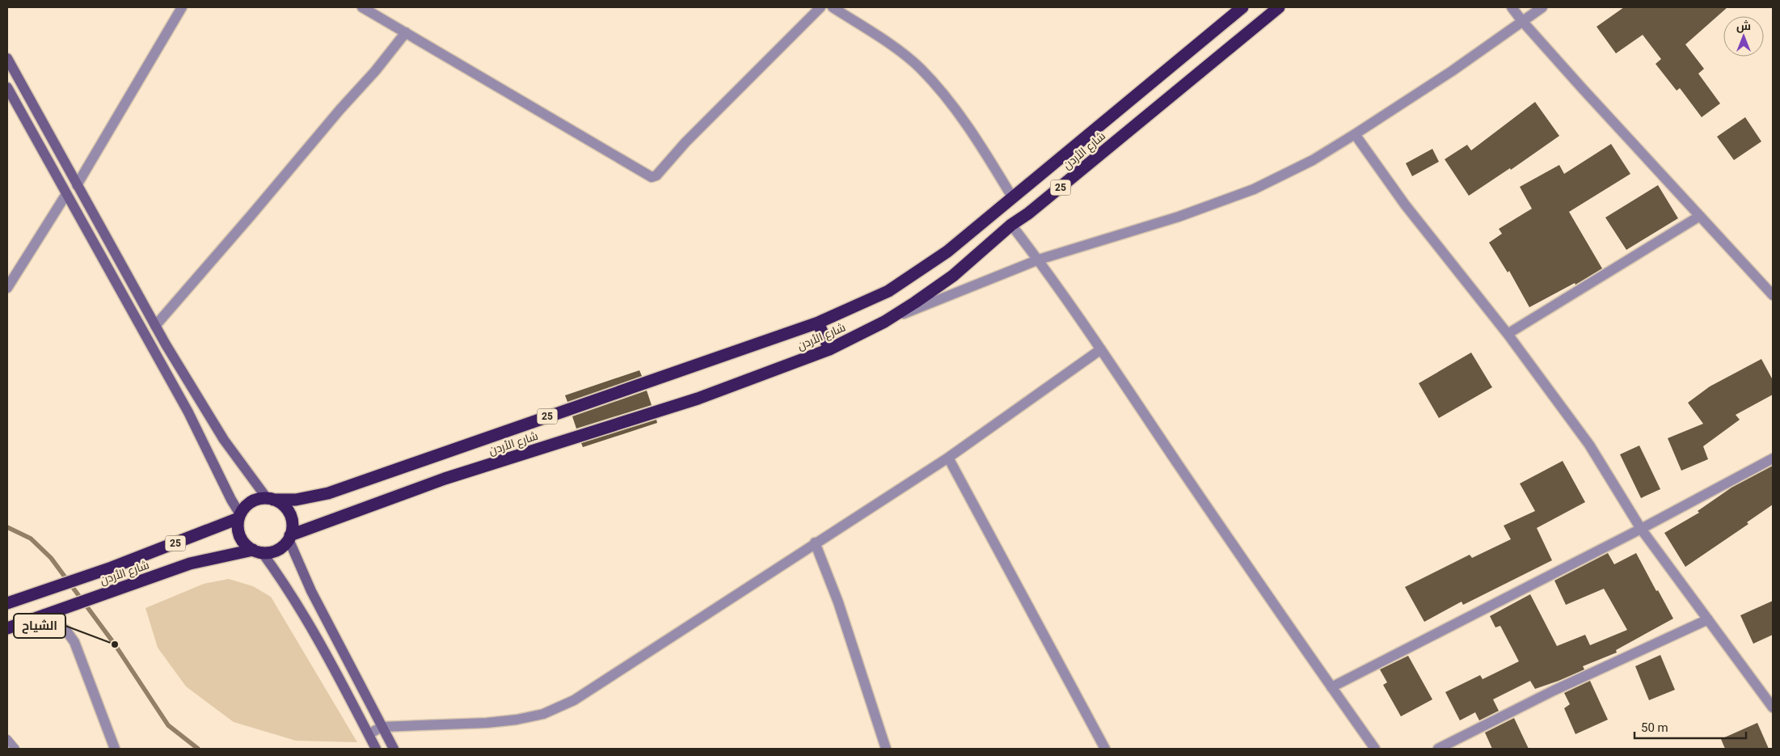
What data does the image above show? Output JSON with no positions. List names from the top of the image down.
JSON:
{
  "streets": {
    "highway": ["شارع الأردن", "25"]
  },
  "crossings": [
    ["شارع الأردن", "25"]
  ],
  "places": ["الشياح"],
  "scale_bar": "50 m",
  "north": "top"
}
